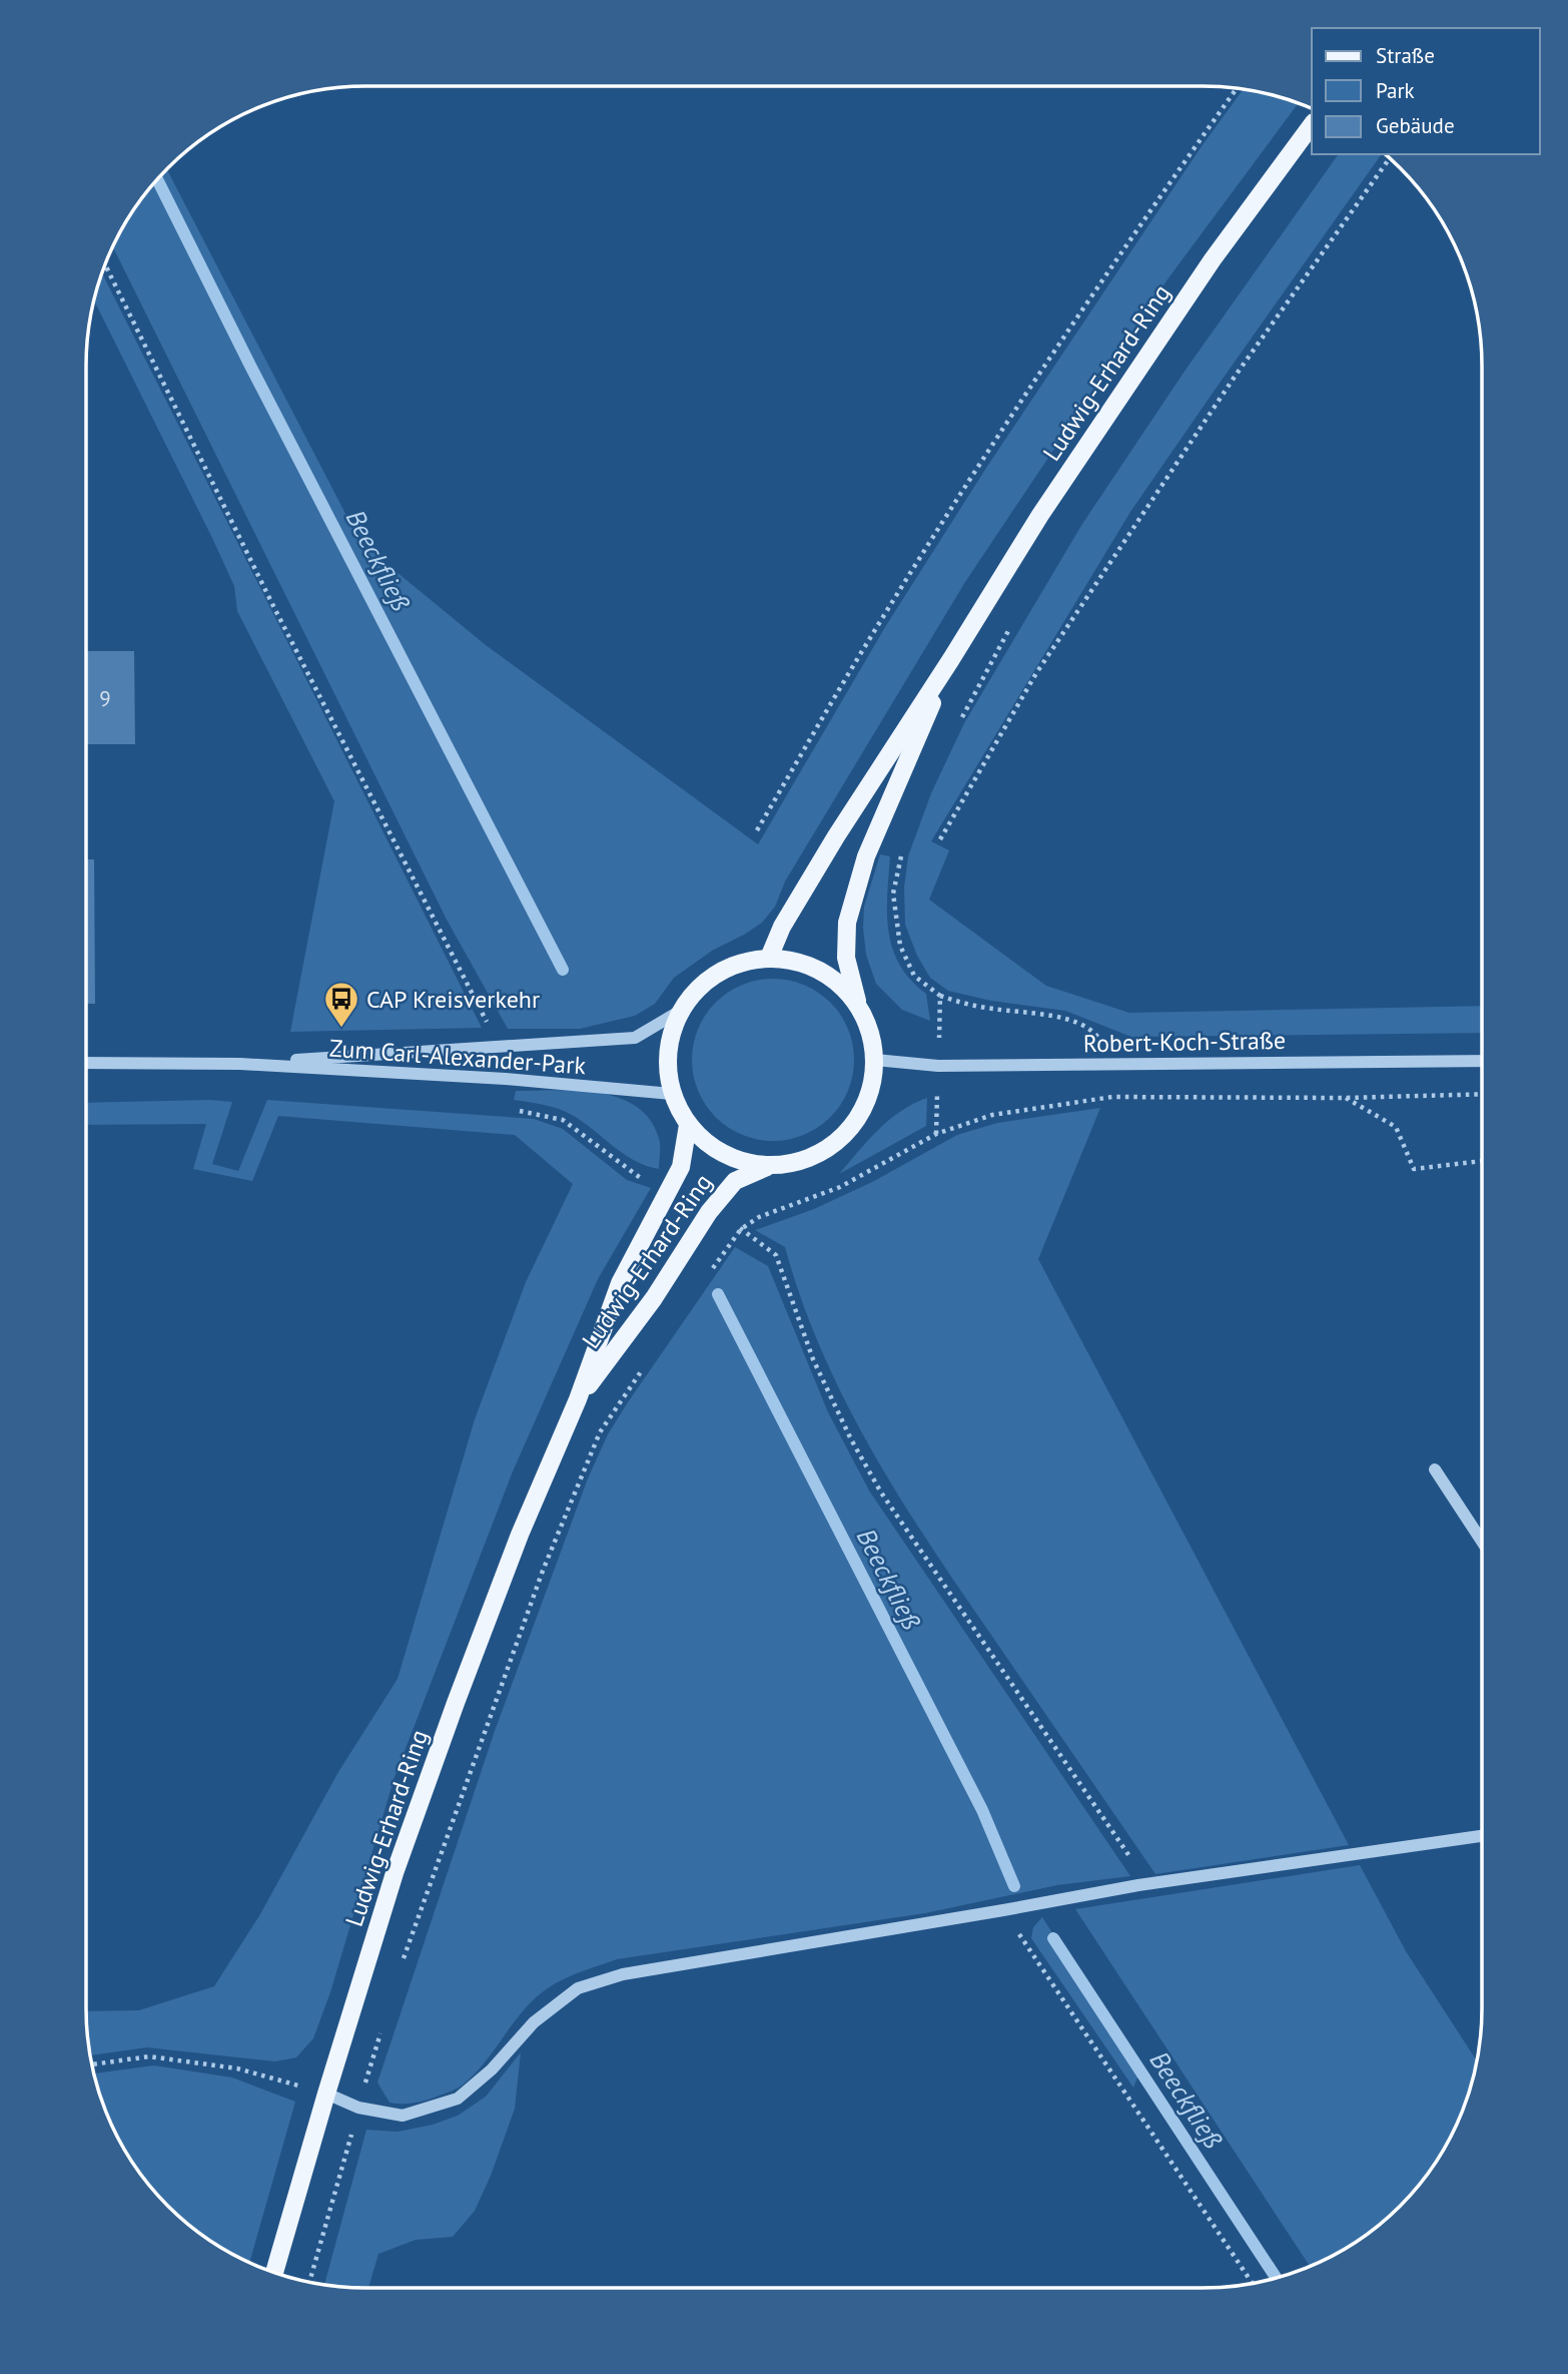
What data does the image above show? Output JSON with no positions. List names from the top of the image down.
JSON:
{
  "streets": {
    "main road": ["Ludwig-Erhard-Ring"],
    "street": ["Robert-Koch-Straße", "Zum Carl-Alexander-Park"]
  },
  "crossings": [
    ["Ludwig-Erhard-Ring", "Robert-Koch-Straße"],
    ["Ludwig-Erhard-Ring", "Zum Carl-Alexander-Park"],
    ["Robert-Koch-Straße", "Zum Carl-Alexander-Park"]
  ],
  "water": ["Beeckfließ"],
  "places": {
    "bus stop": ["CAP Kreisverkehr"]
  },
  "house_numbers": ["9"],
  "legend": ["Straße", "Park", "Gebäude"]
}
